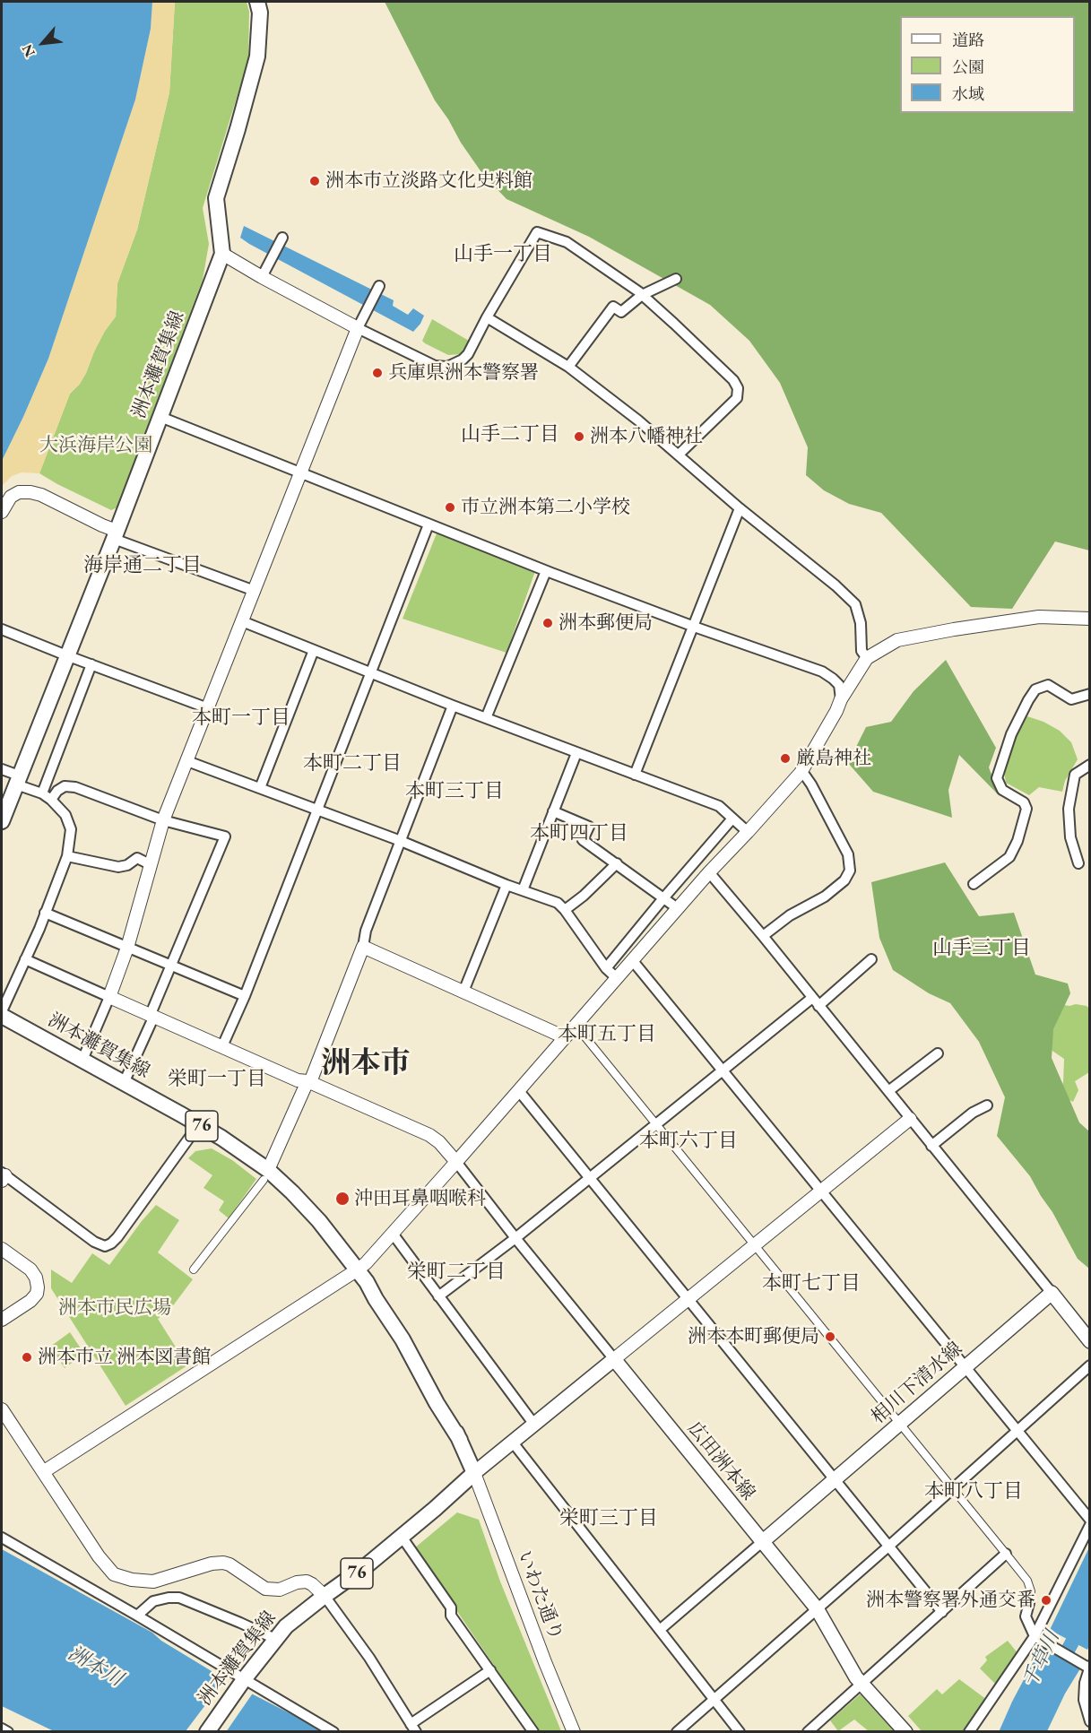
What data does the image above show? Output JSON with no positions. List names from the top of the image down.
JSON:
{
  "streets": {
    "main road": [
      "洲本灘賀集線",
      "76",
      "相川下清水線",
      "広田洲本線"
    ],
    "street": ["いわた通り"]
  },
  "crossings": [
    ["洲本灘賀集線", "いわた通り"],
    ["相川下清水線", "広田洲本線"]
  ],
  "districts": [
    "山手一丁目",
    "山手二丁目",
    "海岸通二丁目",
    "本町一丁目",
    "本町二丁目",
    "本町三丁目",
    "本町四丁目",
    "山手三丁目",
    "本町五丁目",
    "洲本市",
    "栄町一丁目",
    "本町六丁目",
    "栄町二丁目",
    "本町七丁目",
    "本町八丁目",
    "栄町三丁目"
  ],
  "water": ["千草川", "洲本川"],
  "parks": ["大浜海岸公園", "洲本市民広場"],
  "places": [
    "洲本市立淡路文化史料館",
    "兵庫県洲本警察署",
    "洲本八幡神社",
    "市立洲本第二小学校",
    "洲本郵便局",
    "厳島神社",
    "沖田耳鼻咽喉科",
    "洲本本町郵便局",
    "洲本市立 洲本図書館",
    "洲本警察署外通交番"
  ],
  "legend": ["道路", "公園", "水域"],
  "north": "bottom left"
}
